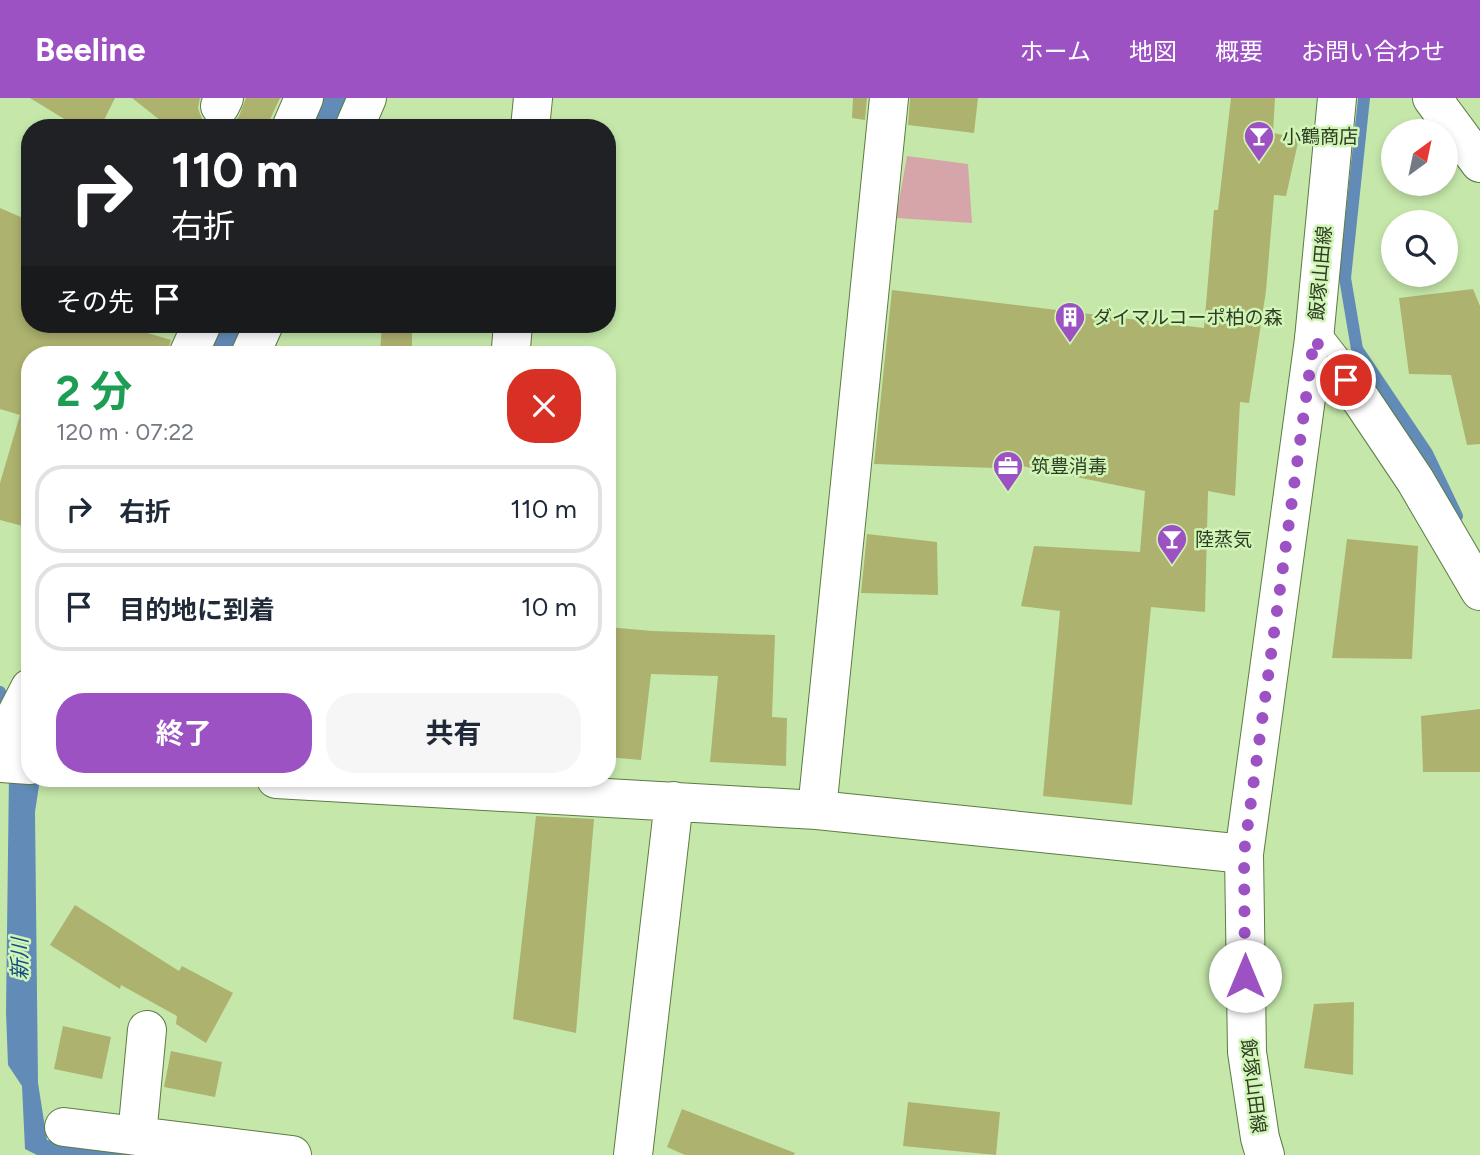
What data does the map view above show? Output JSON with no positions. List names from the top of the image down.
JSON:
{
  "streets": {
    "street": ["飯塚山田線"]
  },
  "water": ["新川"],
  "places": {
    "bar": ["小鶴商店", "陸蒸気"],
    "building": ["ダイマルコーポ柏の森"],
    "office": ["筑豊消毒"]
  },
  "north": "top right",
  "page": {
    "header": "Beeline",
    "nav": [
      "ホーム",
      "地図",
      "概要",
      "お問い合わせ"
    ],
    "turn": ["110 m", "右折"],
    "then": "その先",
    "heading": ["2 分", "120 m · 07:22"],
    "list": [
      {
        "name": "右折",
        "value": "110 m"
      },
      {
        "name": "目的地に到着",
        "value": "10 m"
      }
    ],
    "buttons": ["終了", "共有"]
  }
}
